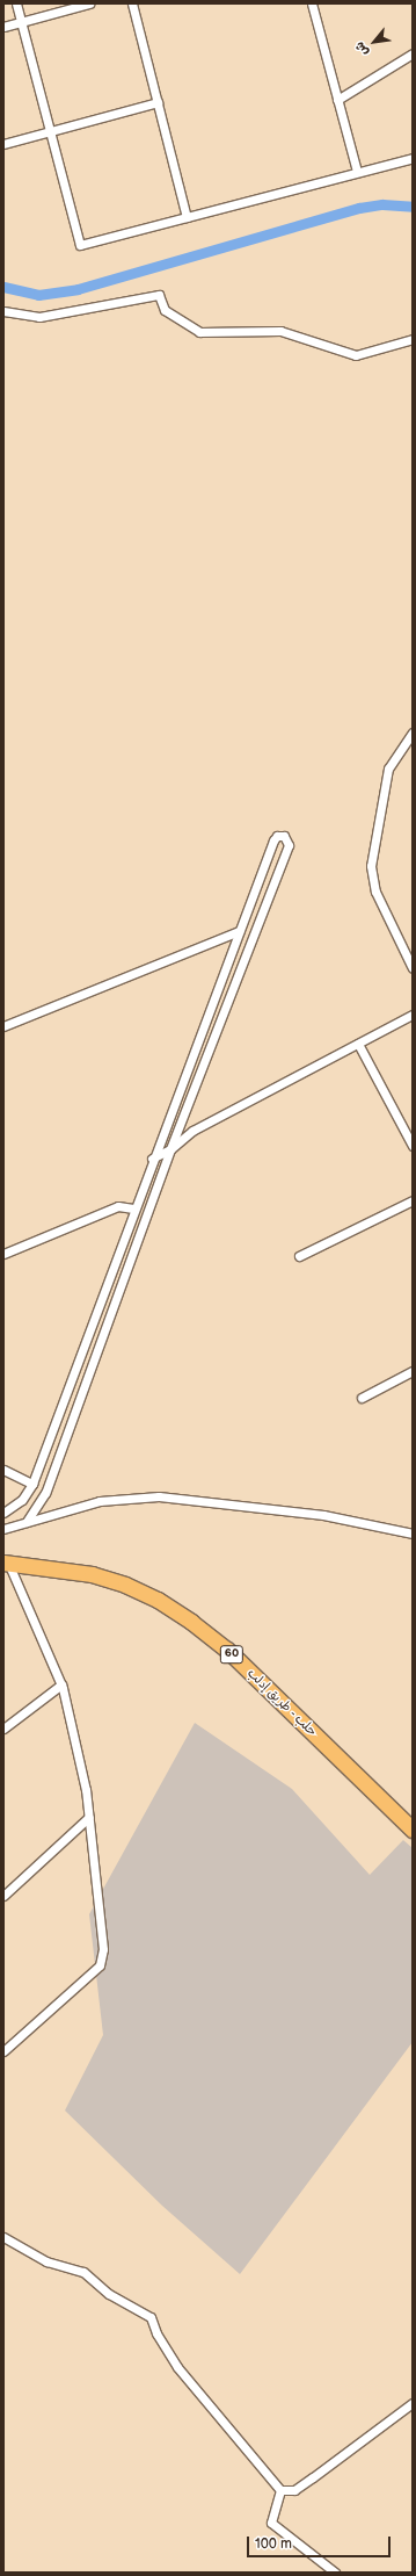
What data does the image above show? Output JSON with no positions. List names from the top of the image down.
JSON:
{
  "streets": {
    "highway": ["60", "حلب - طريق إدلب"]
  },
  "scale_bar": "100 m",
  "north": "bottom left"
}
